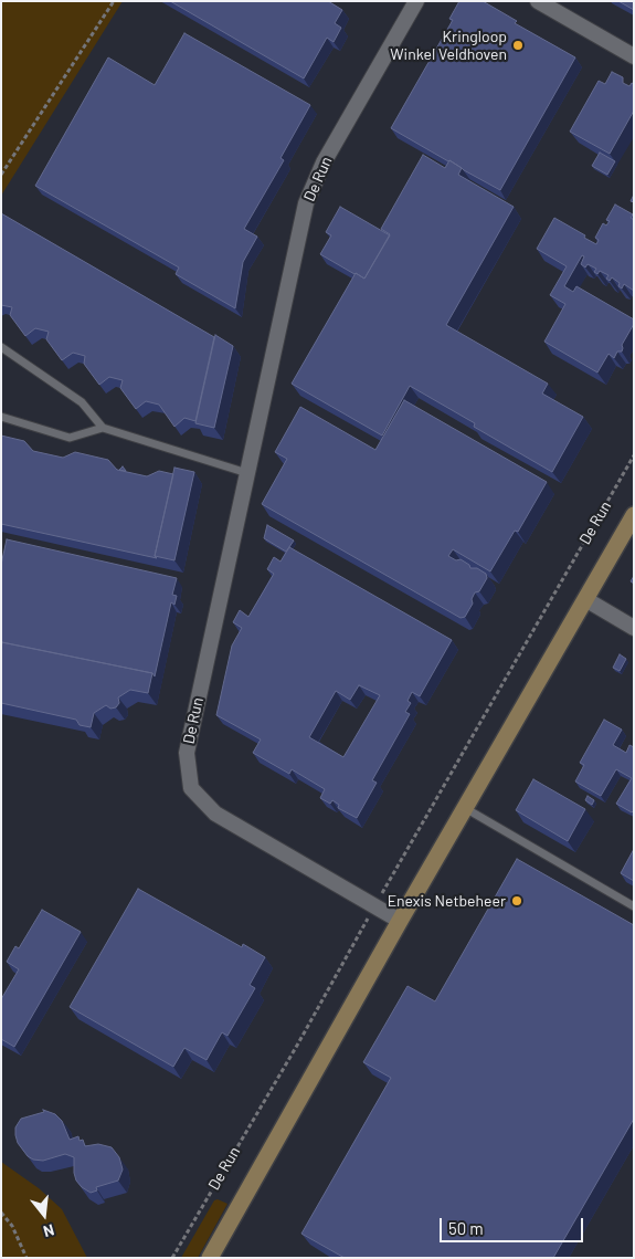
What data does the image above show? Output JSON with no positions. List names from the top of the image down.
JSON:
{
  "streets": {
    "street": ["De Run"]
  },
  "places": ["Kringloop Winkel Veldhoven", "Enexis Netbeheer"],
  "scale_bar": "50 m",
  "north": "bottom"
}
